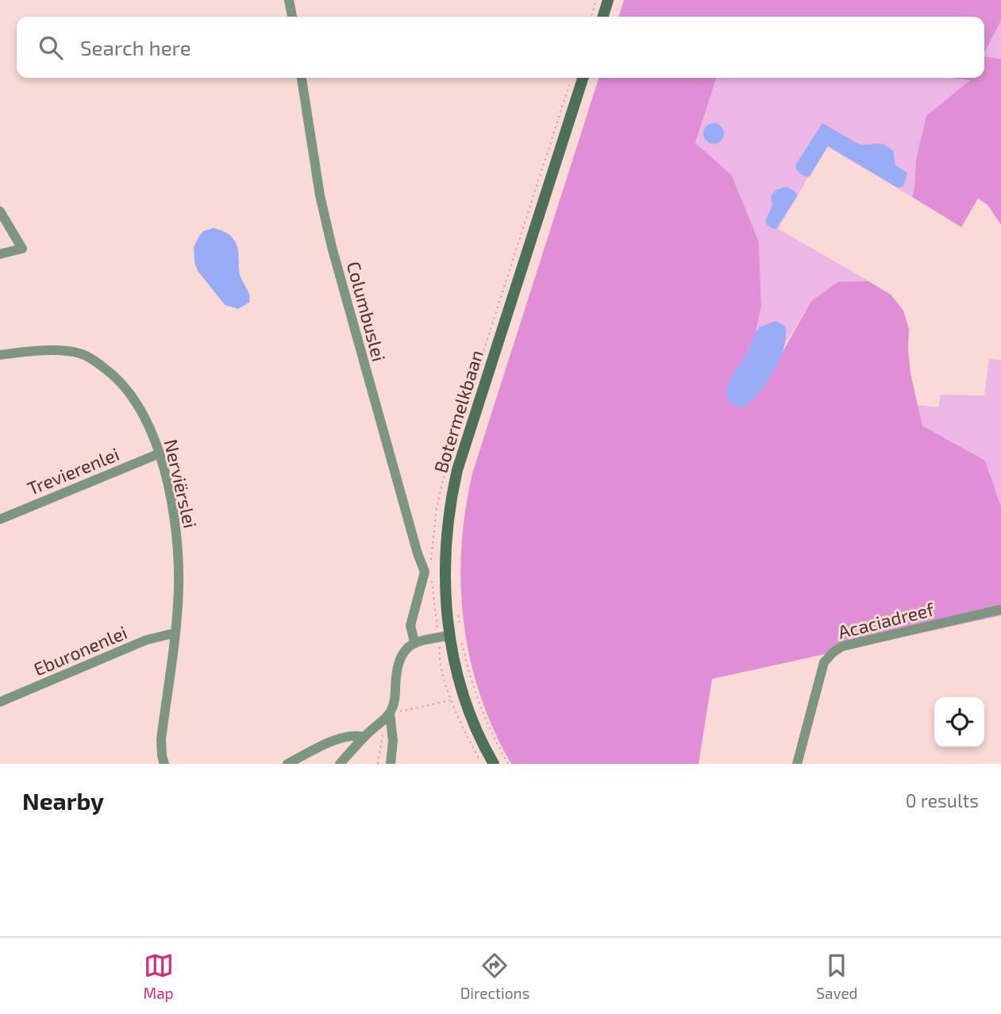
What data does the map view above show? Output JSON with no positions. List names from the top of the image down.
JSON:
{
  "streets": {
    "main road": ["Botermelkbaan"],
    "street": [
      "Columbuslei",
      "Trevierenlei",
      "Nerviërslei",
      "Acaciadreef",
      "Eburonenlei"
    ]
  },
  "crossings": [
    ["Trevierenlei", "Nerviërslei"],
    ["Nerviërslei", "Eburonenlei"]
  ],
  "page": {
    "search": "Search here",
    "heading": ["Nearby", "0 results"],
    "nav": ["Map", "Directions", "Saved"]
  }
}
